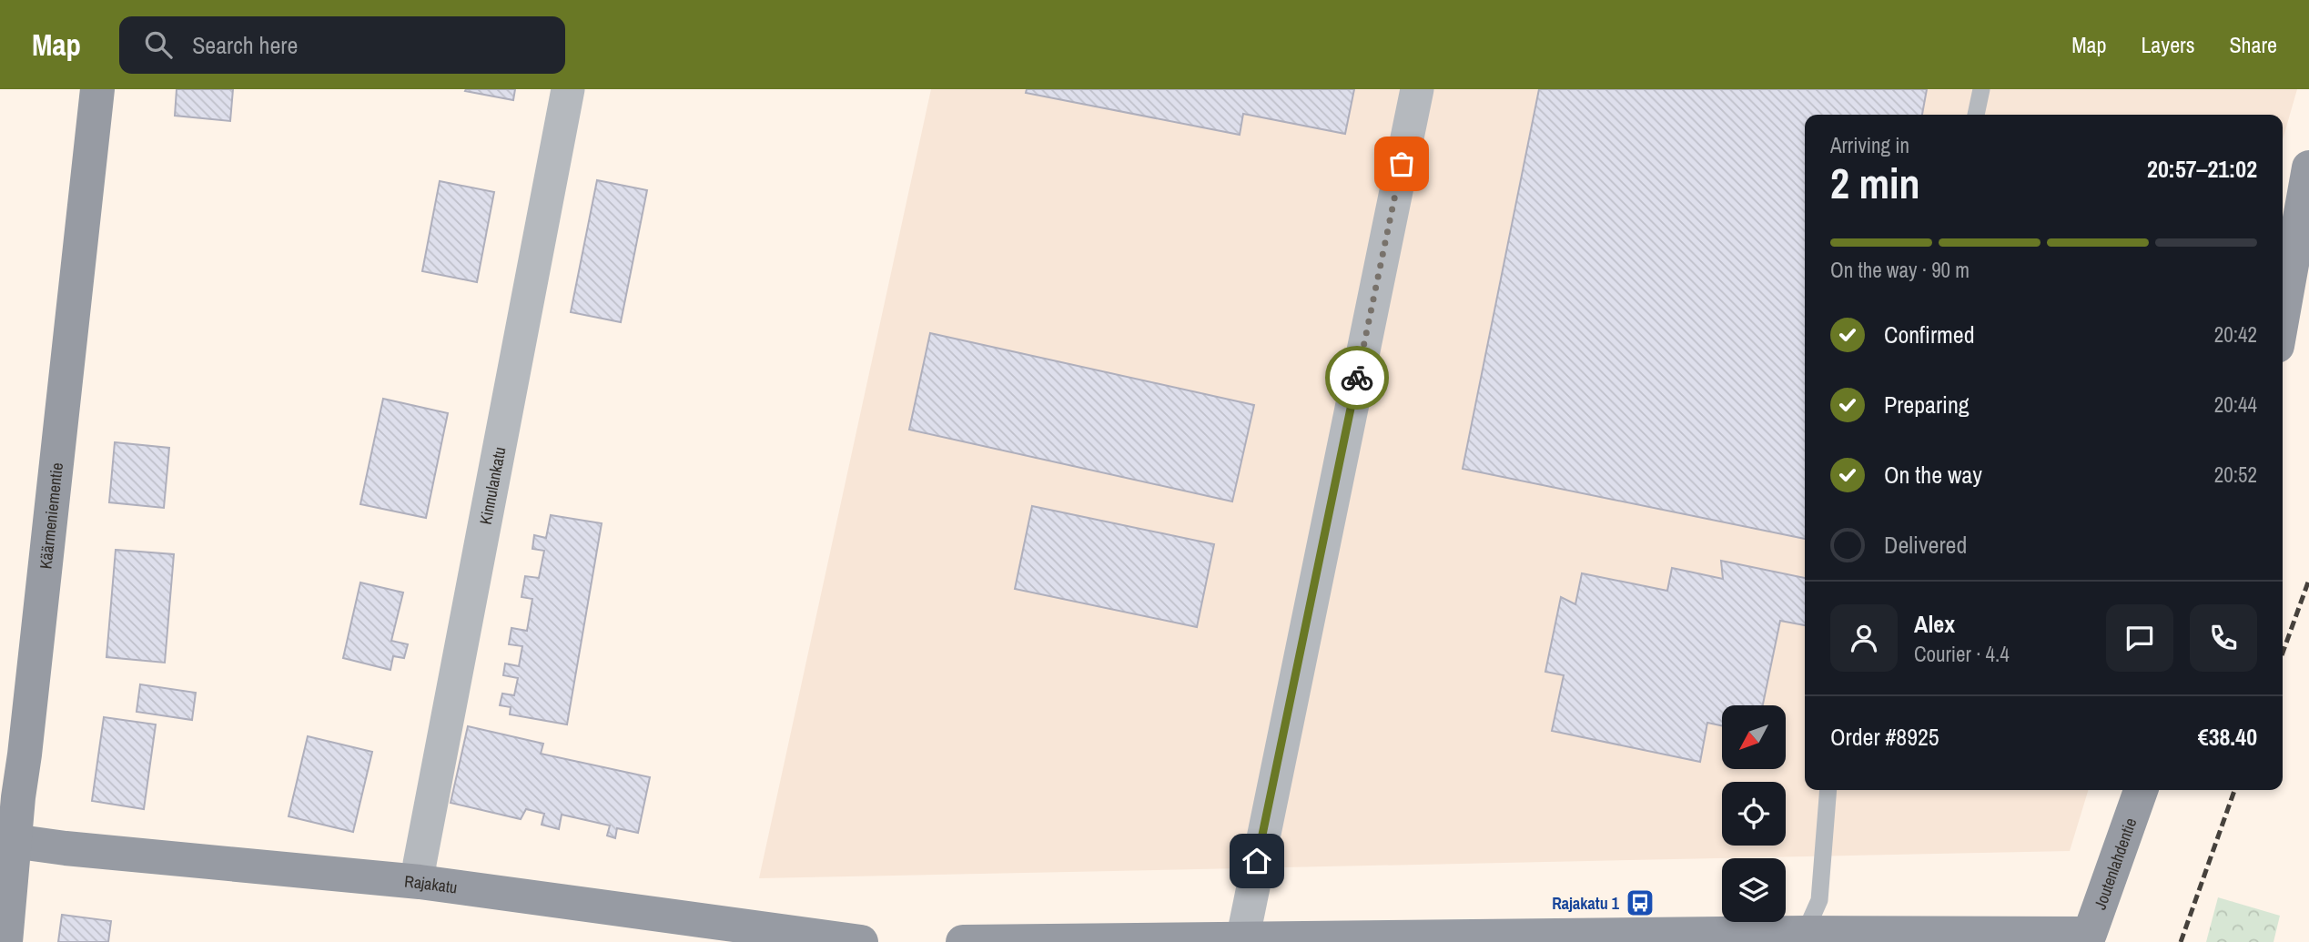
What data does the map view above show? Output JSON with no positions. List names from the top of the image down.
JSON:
{
  "streets": {
    "street": [
      "Kinnulankatu",
      "Käärmeniementie",
      "Joutenlahdentie",
      "Rajakatu"
    ]
  },
  "crossings": [
    ["Kinnulankatu", "Rajakatu"],
    ["Käärmeniementie", "Rajakatu"]
  ],
  "places": {
    "bus stop": ["Rajakatu 1"]
  },
  "north": "bottom left",
  "page": {
    "header": "Map",
    "search": "Search here",
    "nav": ["Map", "Layers", "Share"],
    "heading": ["2 min", "Arriving in", "20:57–21:02"],
    "panel": [
      "Alex",
      "Courier · 4.4",
      "Order #8925",
      "€38.40"
    ],
    "bar": "On the way · 90 m",
    "list": [
      ["Confirmed", "20:42"],
      ["Preparing", "20:44"],
      ["On the way", "20:52"],
      "Delivered"
    ]
  }
}
